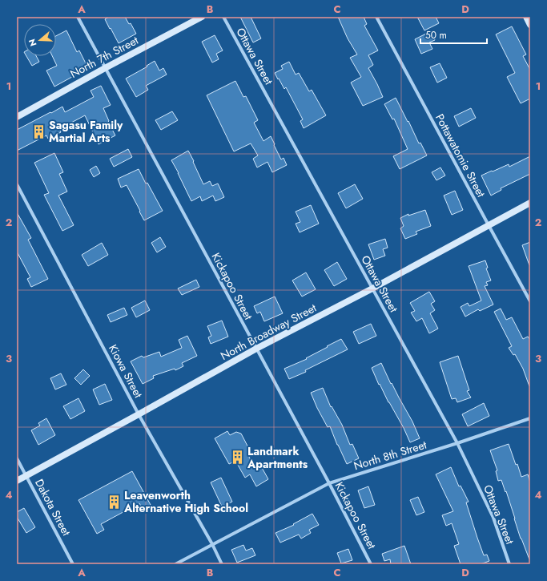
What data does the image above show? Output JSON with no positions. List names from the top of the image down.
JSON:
{
  "streets": {
    "street": [
      "Ottawa Street",
      "North 7th Street",
      "Pottawatomie Street",
      "Kickapoo Street",
      "North Broadway Street",
      "Kiowa Street",
      "North 8th Street",
      "Dakota Street"
    ]
  },
  "crossings": [
    ["Ottawa Street", "North Broadway Street"],
    ["Ottawa Street", "North 8th Street"],
    ["North 7th Street", "Kickapoo Street"],
    ["Pottawatomie Street", "North Broadway Street"],
    ["Kickapoo Street", "North Broadway Street"],
    ["Kickapoo Street", "North 8th Street"],
    ["North Broadway Street", "Kiowa Street"],
    ["North Broadway Street", "Dakota Street"],
    ["Kiowa Street", "North 8th Street"]
  ],
  "places": {
    "building": ["Sagasu Family Martial Arts", "Landmark Apartments", "Leavenworth Alternative High School"]
  },
  "scale_bar": "50 m",
  "north": "left",
  "grid": {
    "columns": [
      "A",
      "B",
      "C",
      "D"
    ],
    "rows": [
      "1",
      "2",
      "3",
      "4"
    ]
  }
}
